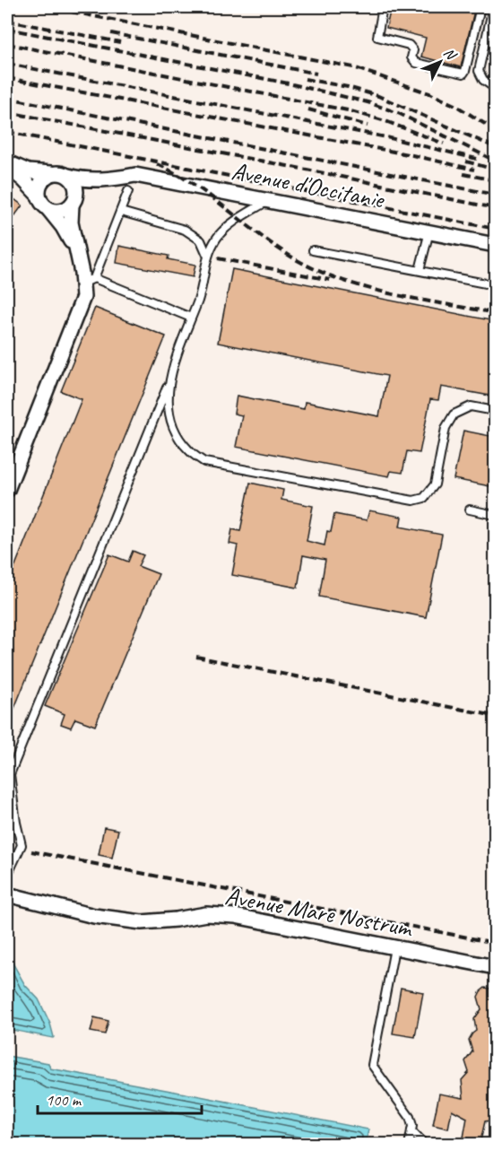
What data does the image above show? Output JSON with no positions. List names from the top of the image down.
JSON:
{
  "streets": {
    "street": ["Avenue d'Occitanie", "Avenue Mare Nostrum"]
  },
  "scale_bar": "100 m",
  "north": "top right"
}
